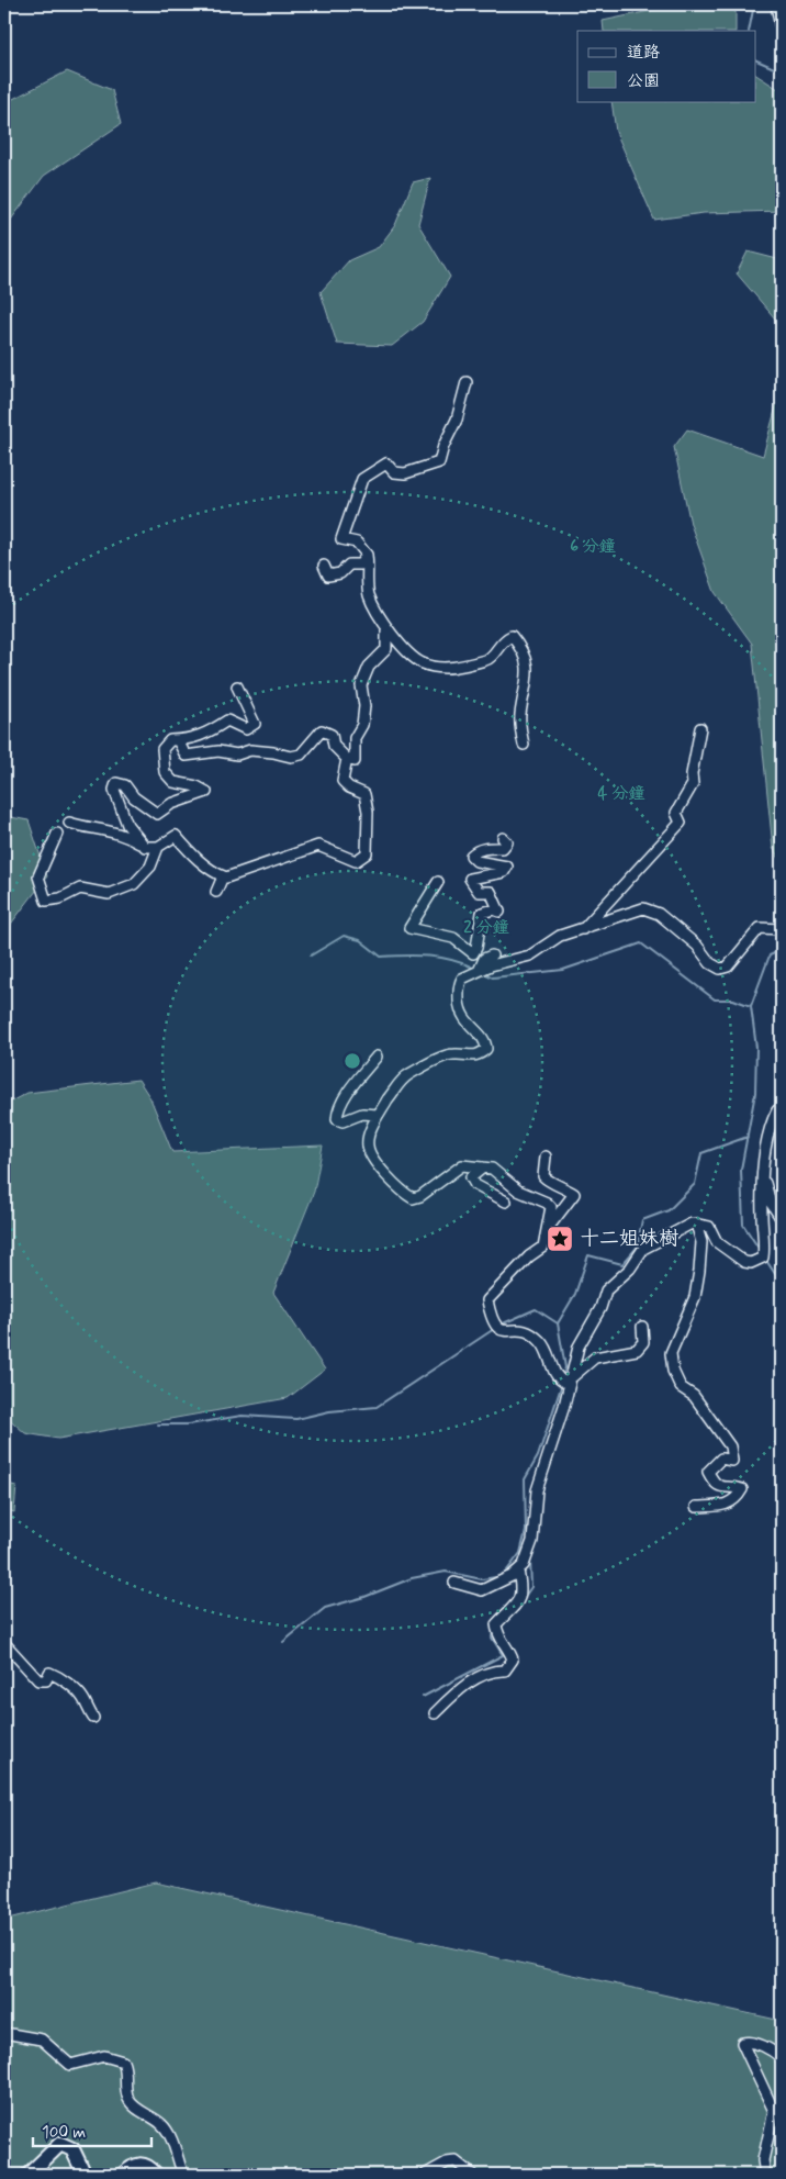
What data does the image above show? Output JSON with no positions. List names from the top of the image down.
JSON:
{
  "places": {
    "place": ["十二姐妹樹"]
  },
  "legend": ["道路", "公園"],
  "scale_bar": "100 m",
  "rings": ["6 分鐘", "4 分鐘", "2 分鐘"]
}
